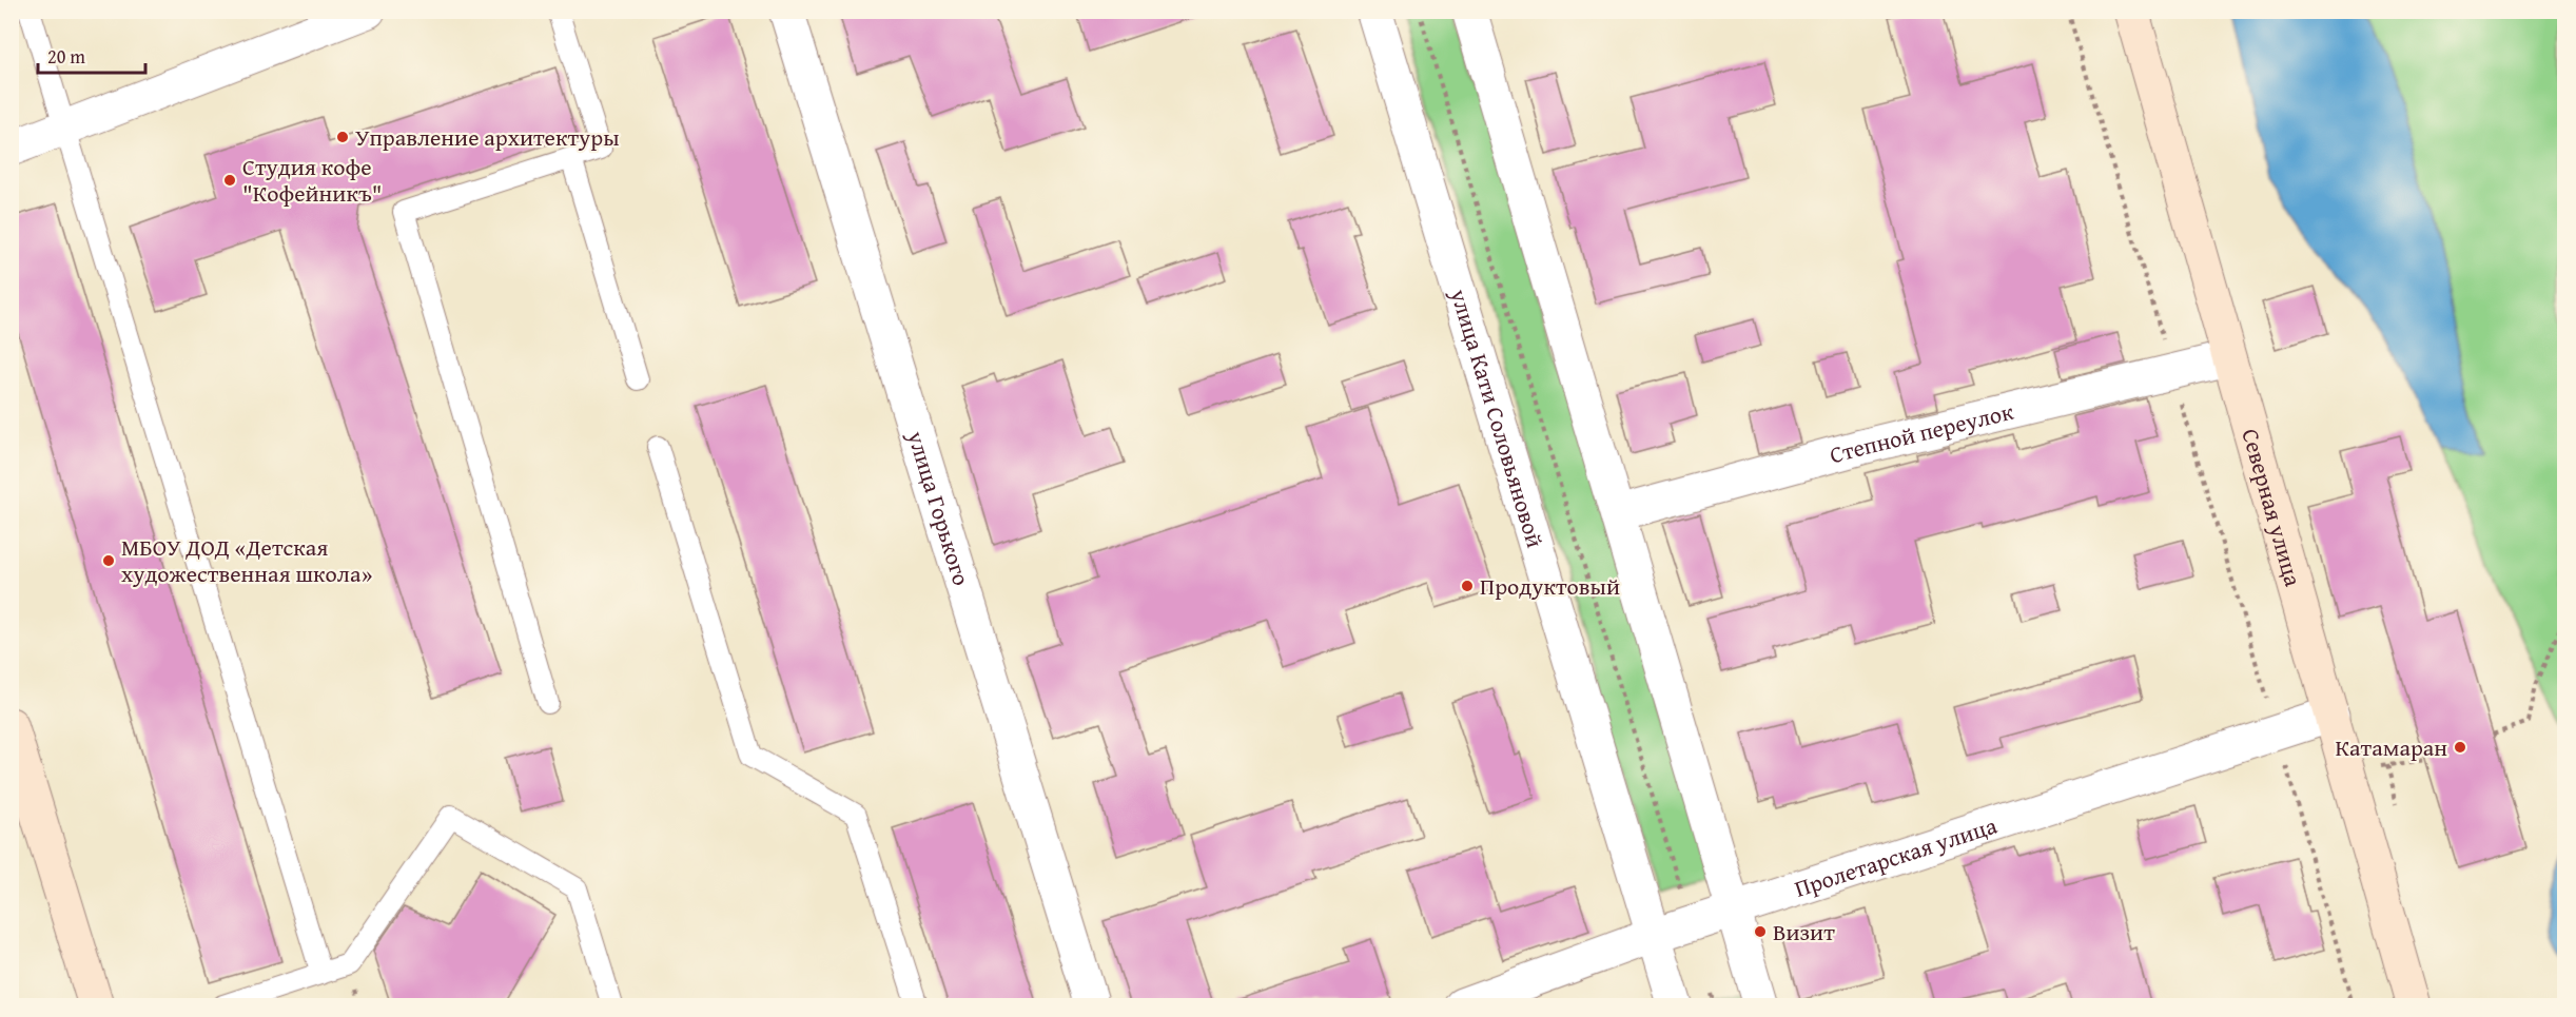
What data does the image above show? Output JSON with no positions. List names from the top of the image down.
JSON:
{
  "streets": {
    "street": [
      "улица Кати Соловьяновой",
      "Степной переулок",
      "улица Горького",
      "Северная улица",
      "Пролетарская улица"
    ]
  },
  "crossings": [
    ["улица Кати Соловьяновой", "Пролетарская улица"],
    ["Степной переулок", "Северная улица"],
    ["Северная улица", "Пролетарская улица"]
  ],
  "places": [
    "Управление архитектуры",
    "Студия кофе \"Кофейникъ\"",
    "МБОУ ДОД «Детская художественная школа»",
    "Продуктовый",
    "Катамаран",
    "Визит"
  ],
  "scale_bar": "20 m"
}
